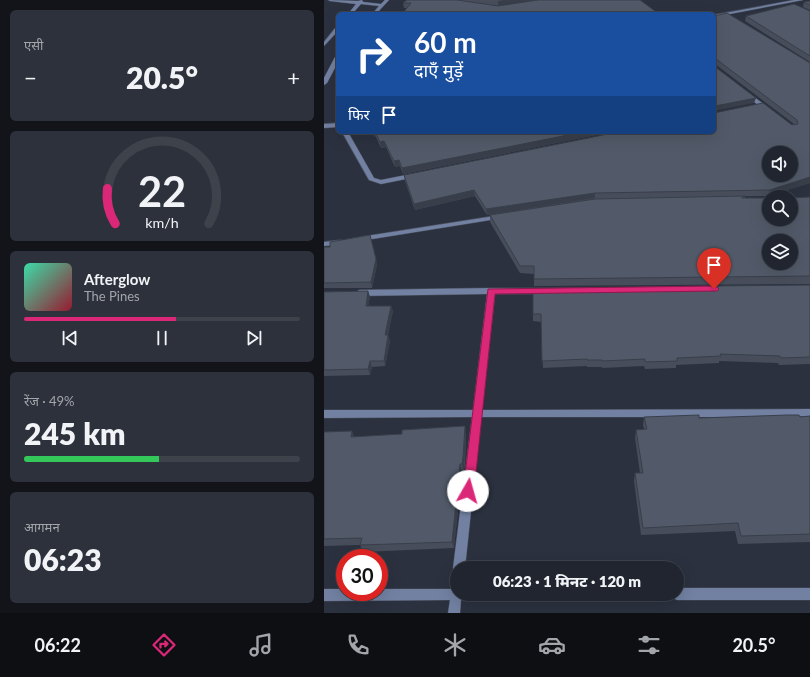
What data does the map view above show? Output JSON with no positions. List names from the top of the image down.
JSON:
{
  "page": {
    "tile": [
      "एसी",
      ["रेंज · 49%", "245 km"],
      ["आगमन", "06:23"]
    ],
    "turn": ["60 m", "दाएँ मुड़ें"],
    "heat": ["−", "20.5°", "+"],
    "then": "फिर",
    "song": ["Afterglow", "The Pines"],
    "limit": "30",
    "trip": "06:23 · 1 मिनट · 120 m",
    "tabs": ["06:22", "20.5°"],
    "gauge": ["22", "km/h"]
  }
}
